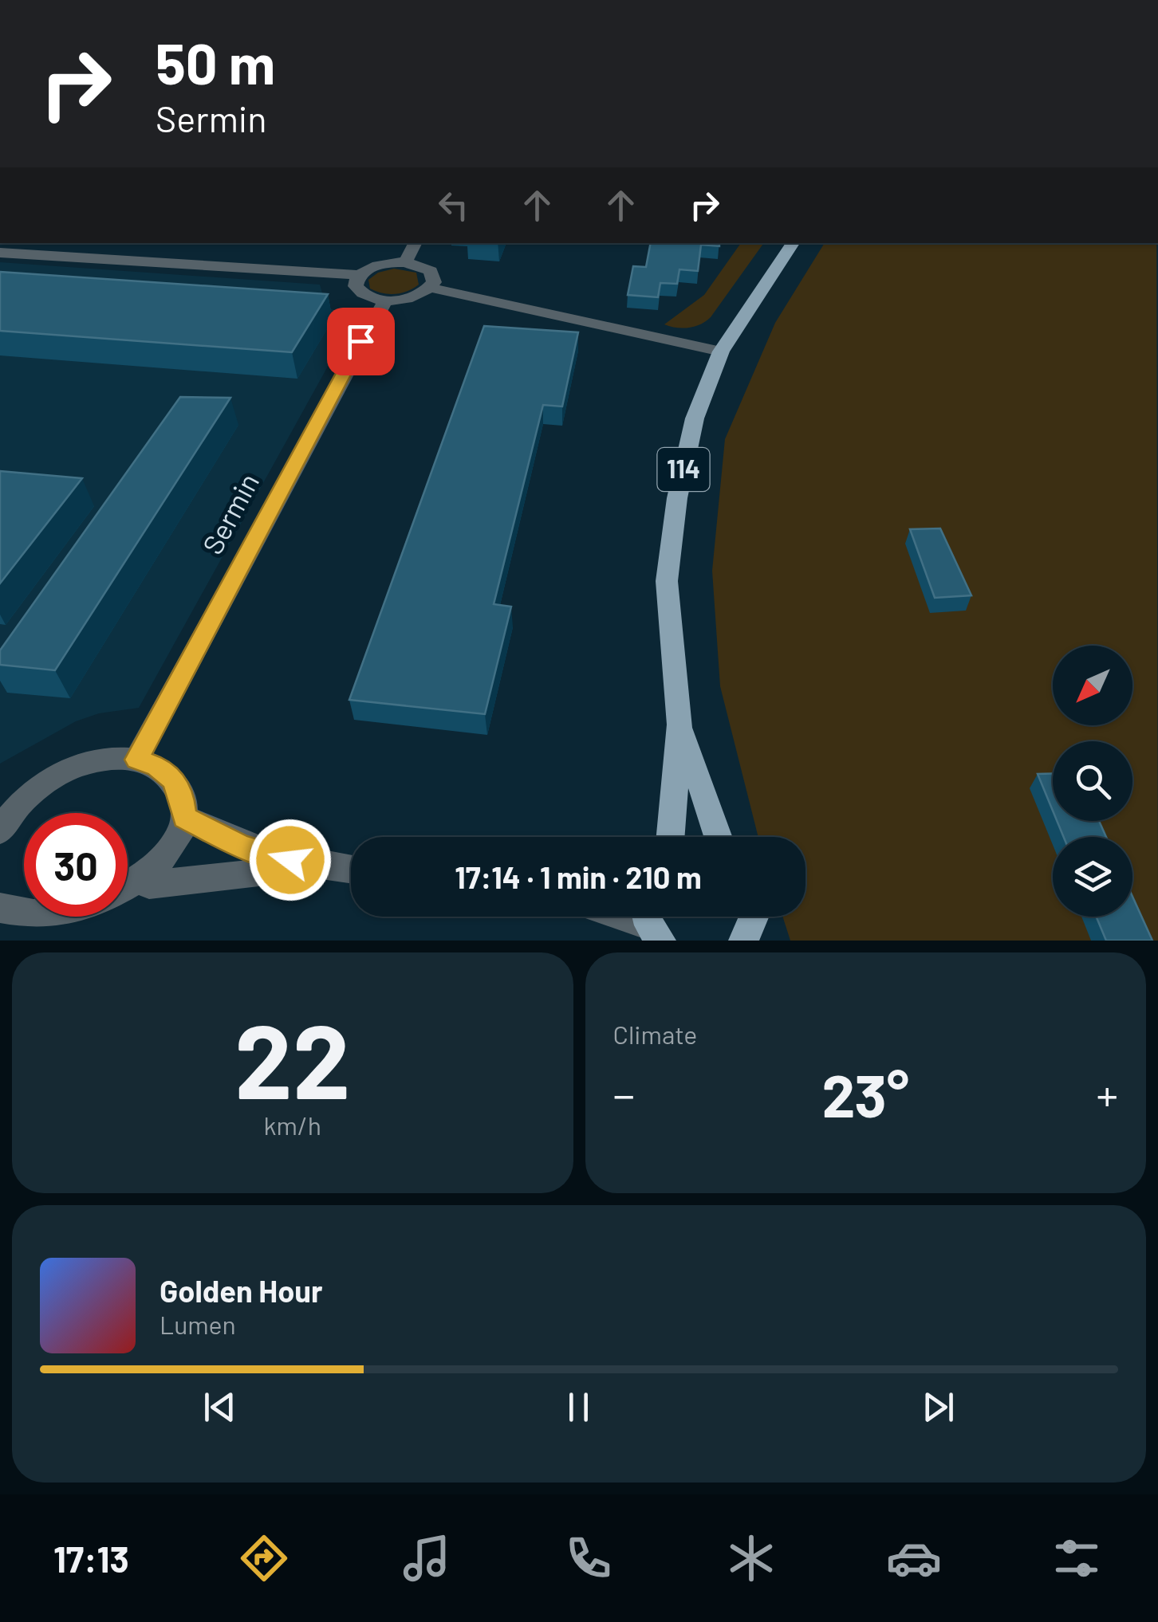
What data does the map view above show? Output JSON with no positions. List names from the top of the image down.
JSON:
{
  "streets": {
    "main road": ["114"],
    "street": ["Sermin"]
  },
  "north": "bottom left",
  "page": {
    "turn": ["50 m", "Sermin"],
    "limit": "30",
    "trip": "17:14 · 1 min · 210 m",
    "tile": [
      ["22", "km/h"],
      "Climate"
    ],
    "heat": ["−", "23°", "+"],
    "song": ["Golden Hour", "Lumen"],
    "tabs": "17:13"
  }
}
